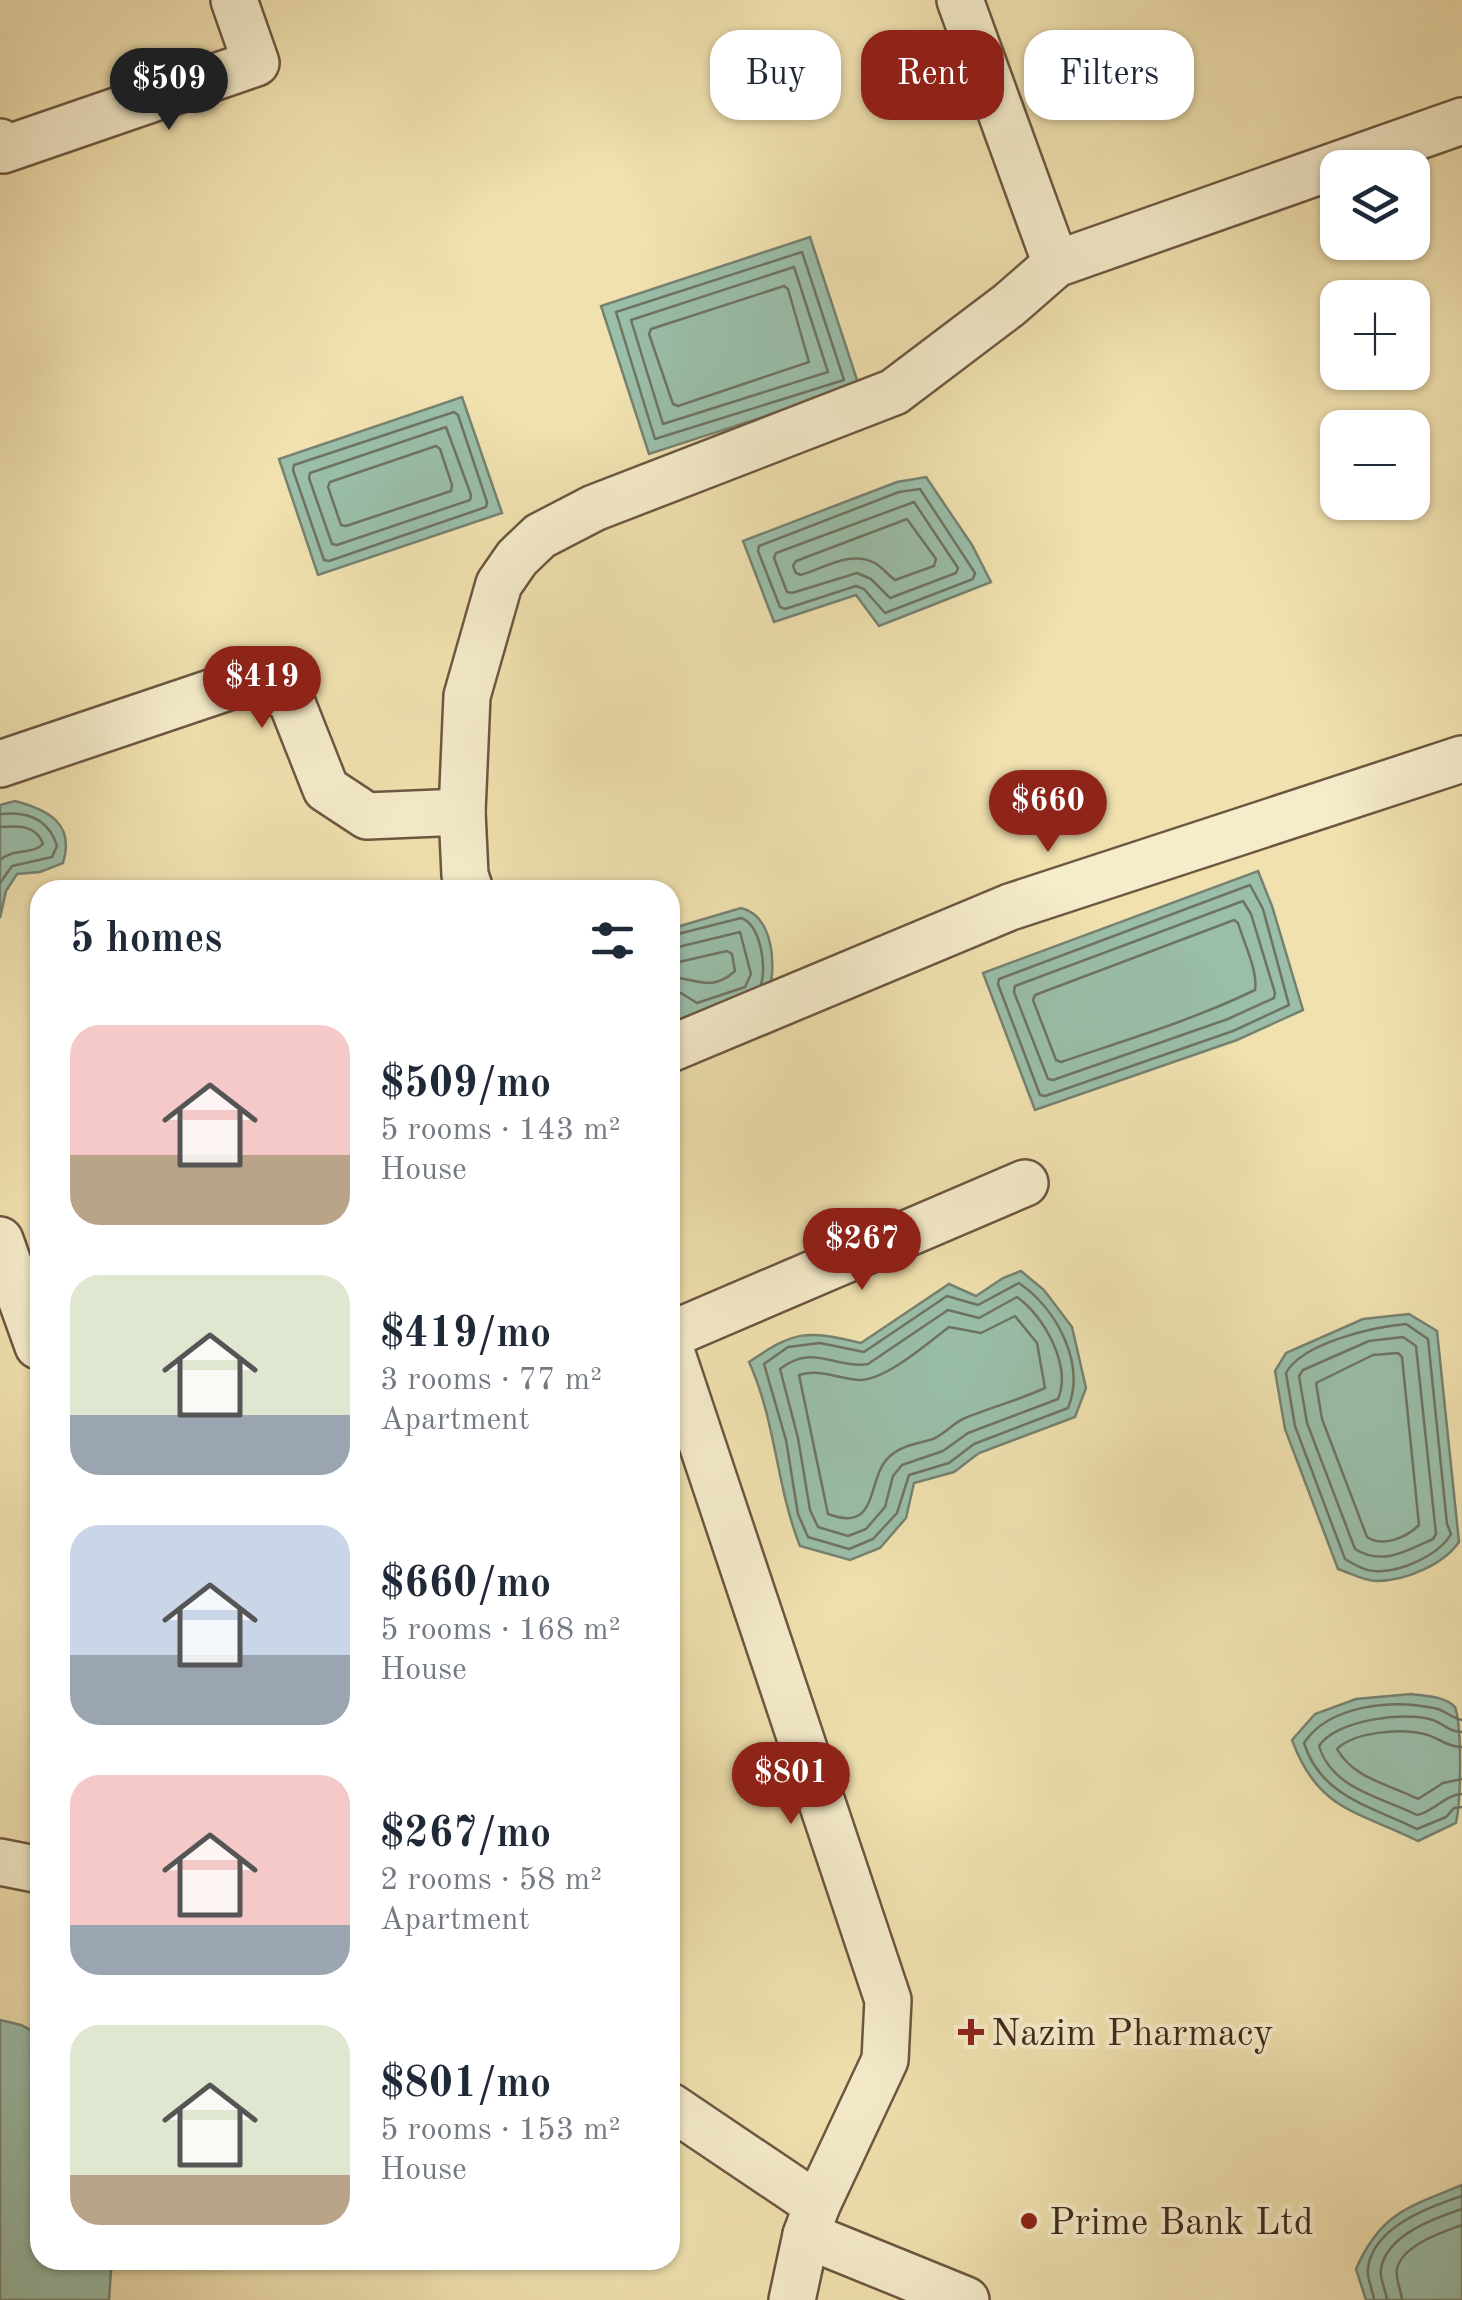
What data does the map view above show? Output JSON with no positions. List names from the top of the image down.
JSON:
{
  "places": {
    "health": ["Nazim Pharmacy"],
    "other": ["Prime Bank Ltd"]
  },
  "page": {
    "chip": ["Buy", "Rent", "Filters"],
    "price": [
      "$509",
      "$419",
      "$660",
      "$267",
      "$801"
    ],
    "map_buttons": ["+", "−"],
    "heading": "5 homes",
    "list": [
      {
        "name": "$509/mo",
        "note": "5 rooms · 143 m² · House"
      },
      {
        "name": "$419/mo",
        "note": "3 rooms · 77 m² · Apartment"
      },
      {
        "name": "$660/mo",
        "note": "5 rooms · 168 m² · House"
      },
      {
        "name": "$267/mo",
        "note": "2 rooms · 58 m² · Apartment"
      },
      {
        "name": "$801/mo",
        "note": "5 rooms · 153 m² · House"
      }
    ]
  }
}
